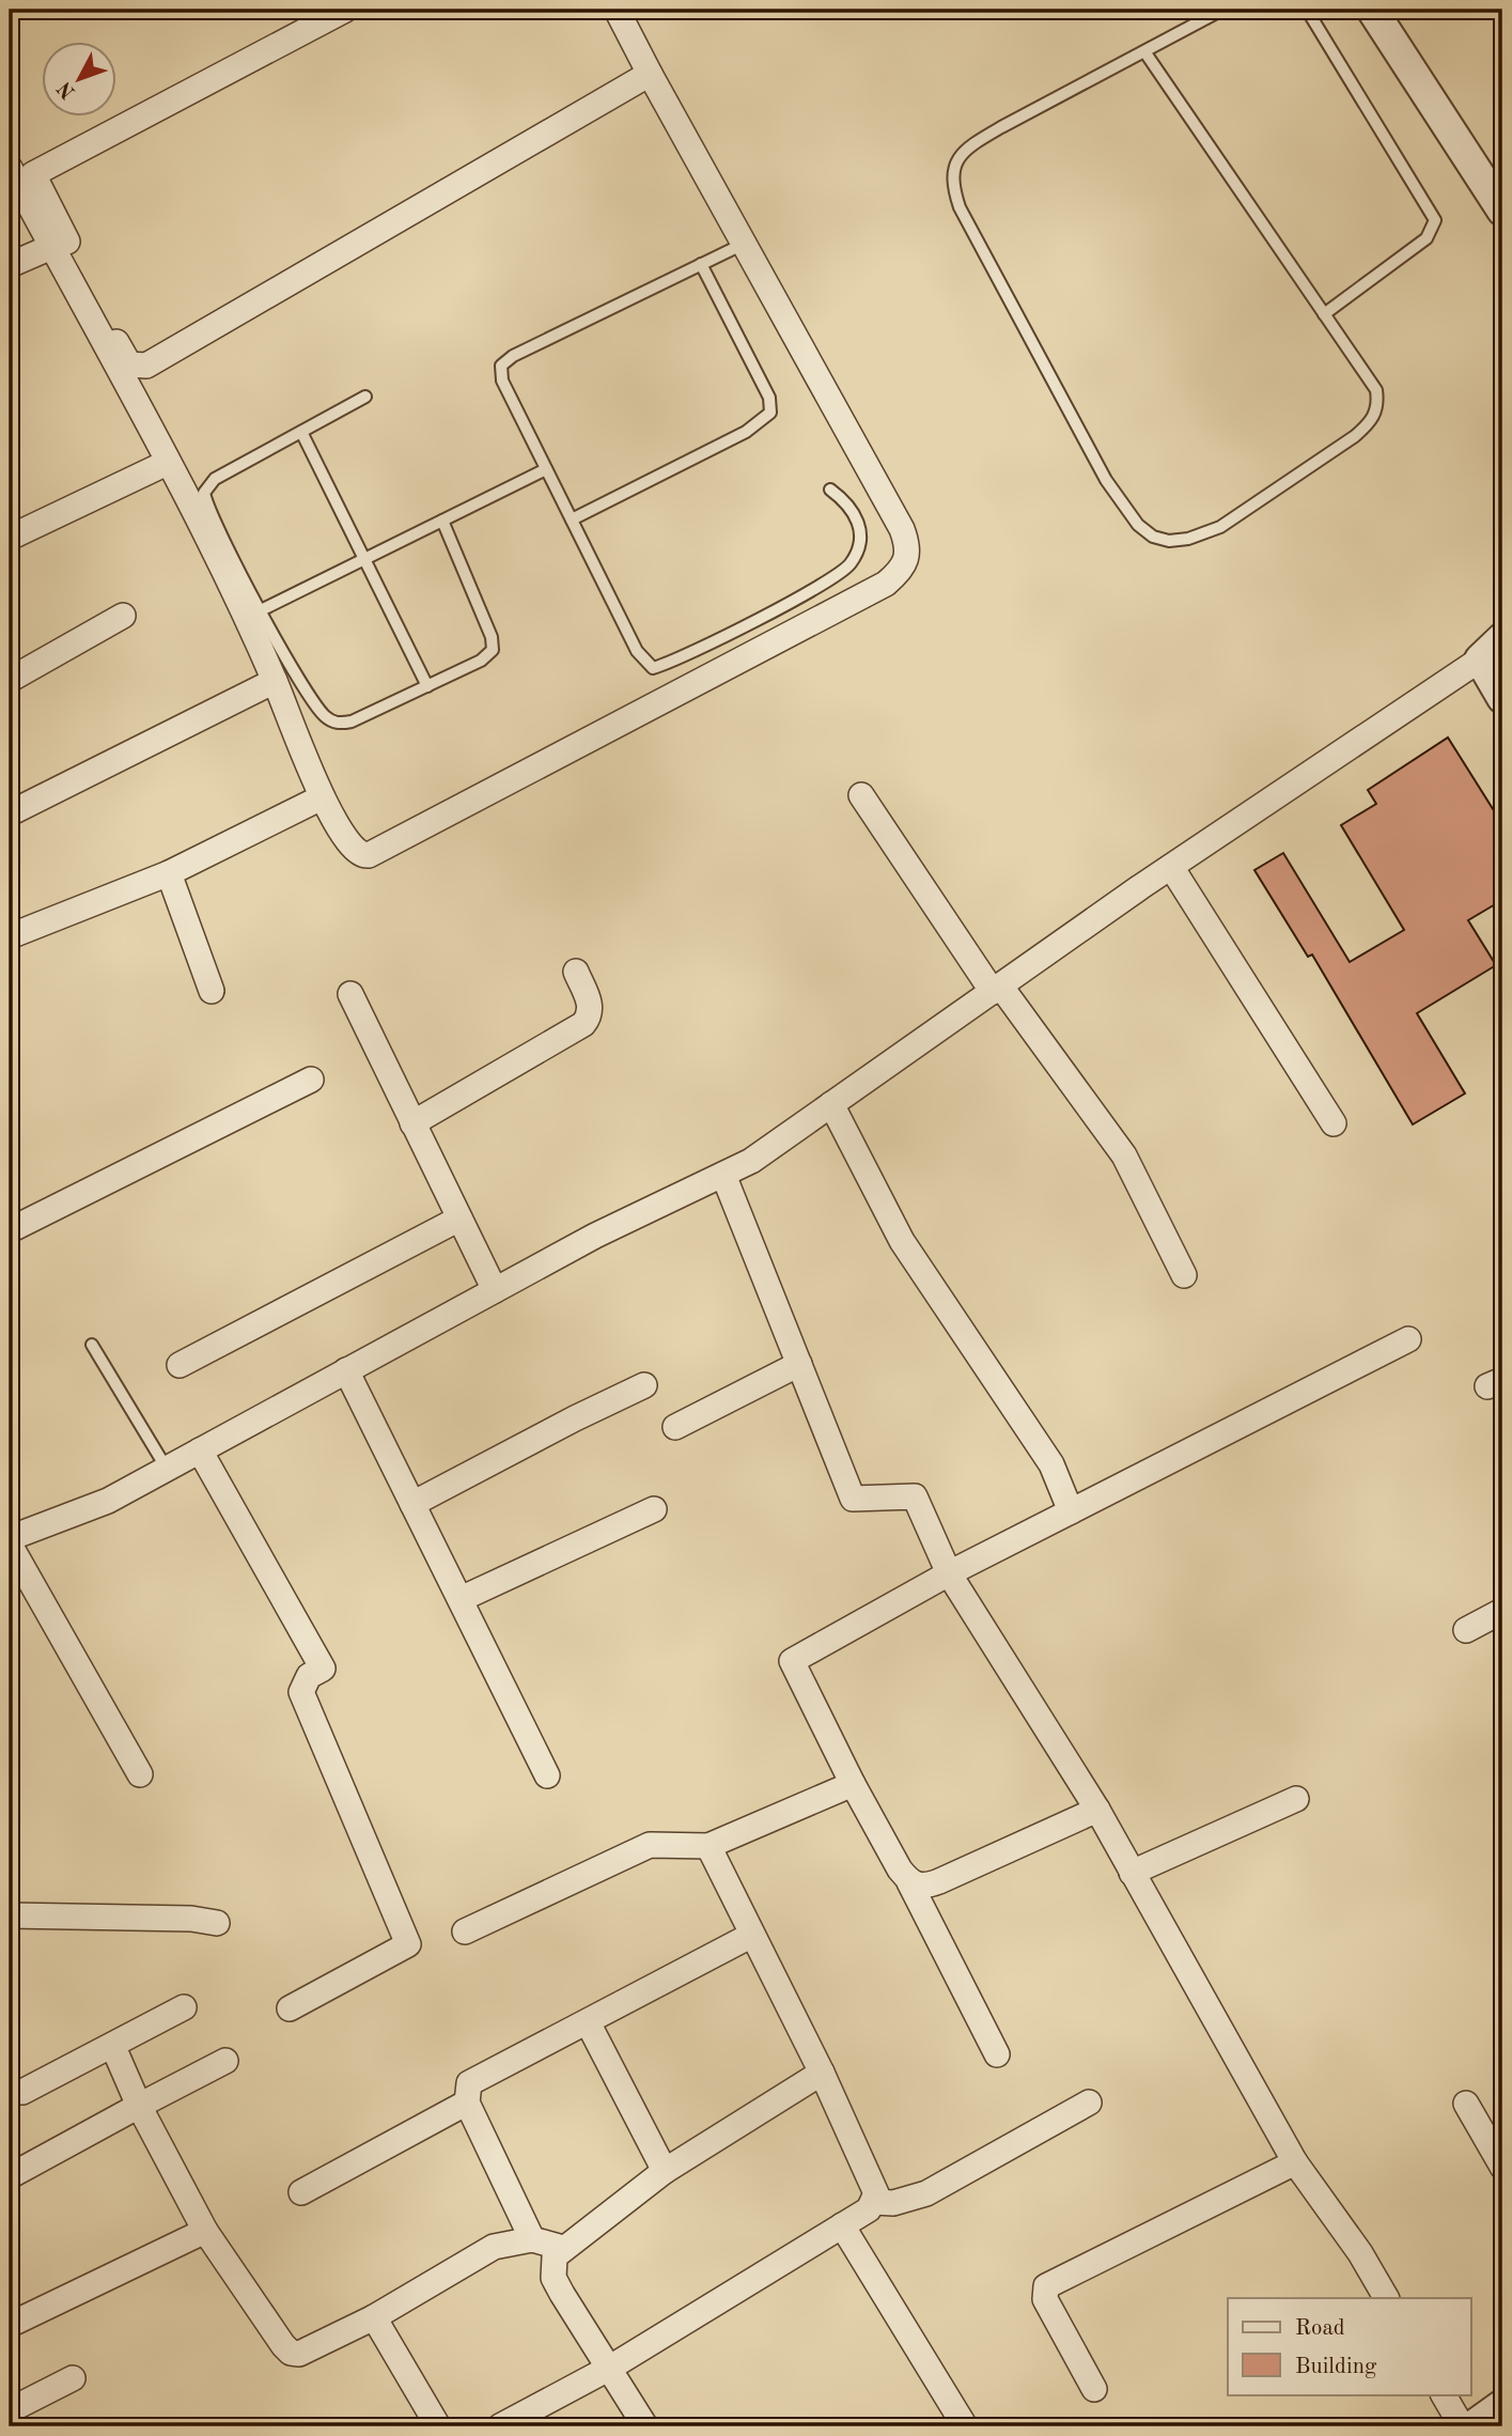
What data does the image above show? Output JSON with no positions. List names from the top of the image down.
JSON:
{
  "legend": ["Road", "Building"],
  "north": "bottom left"
}
